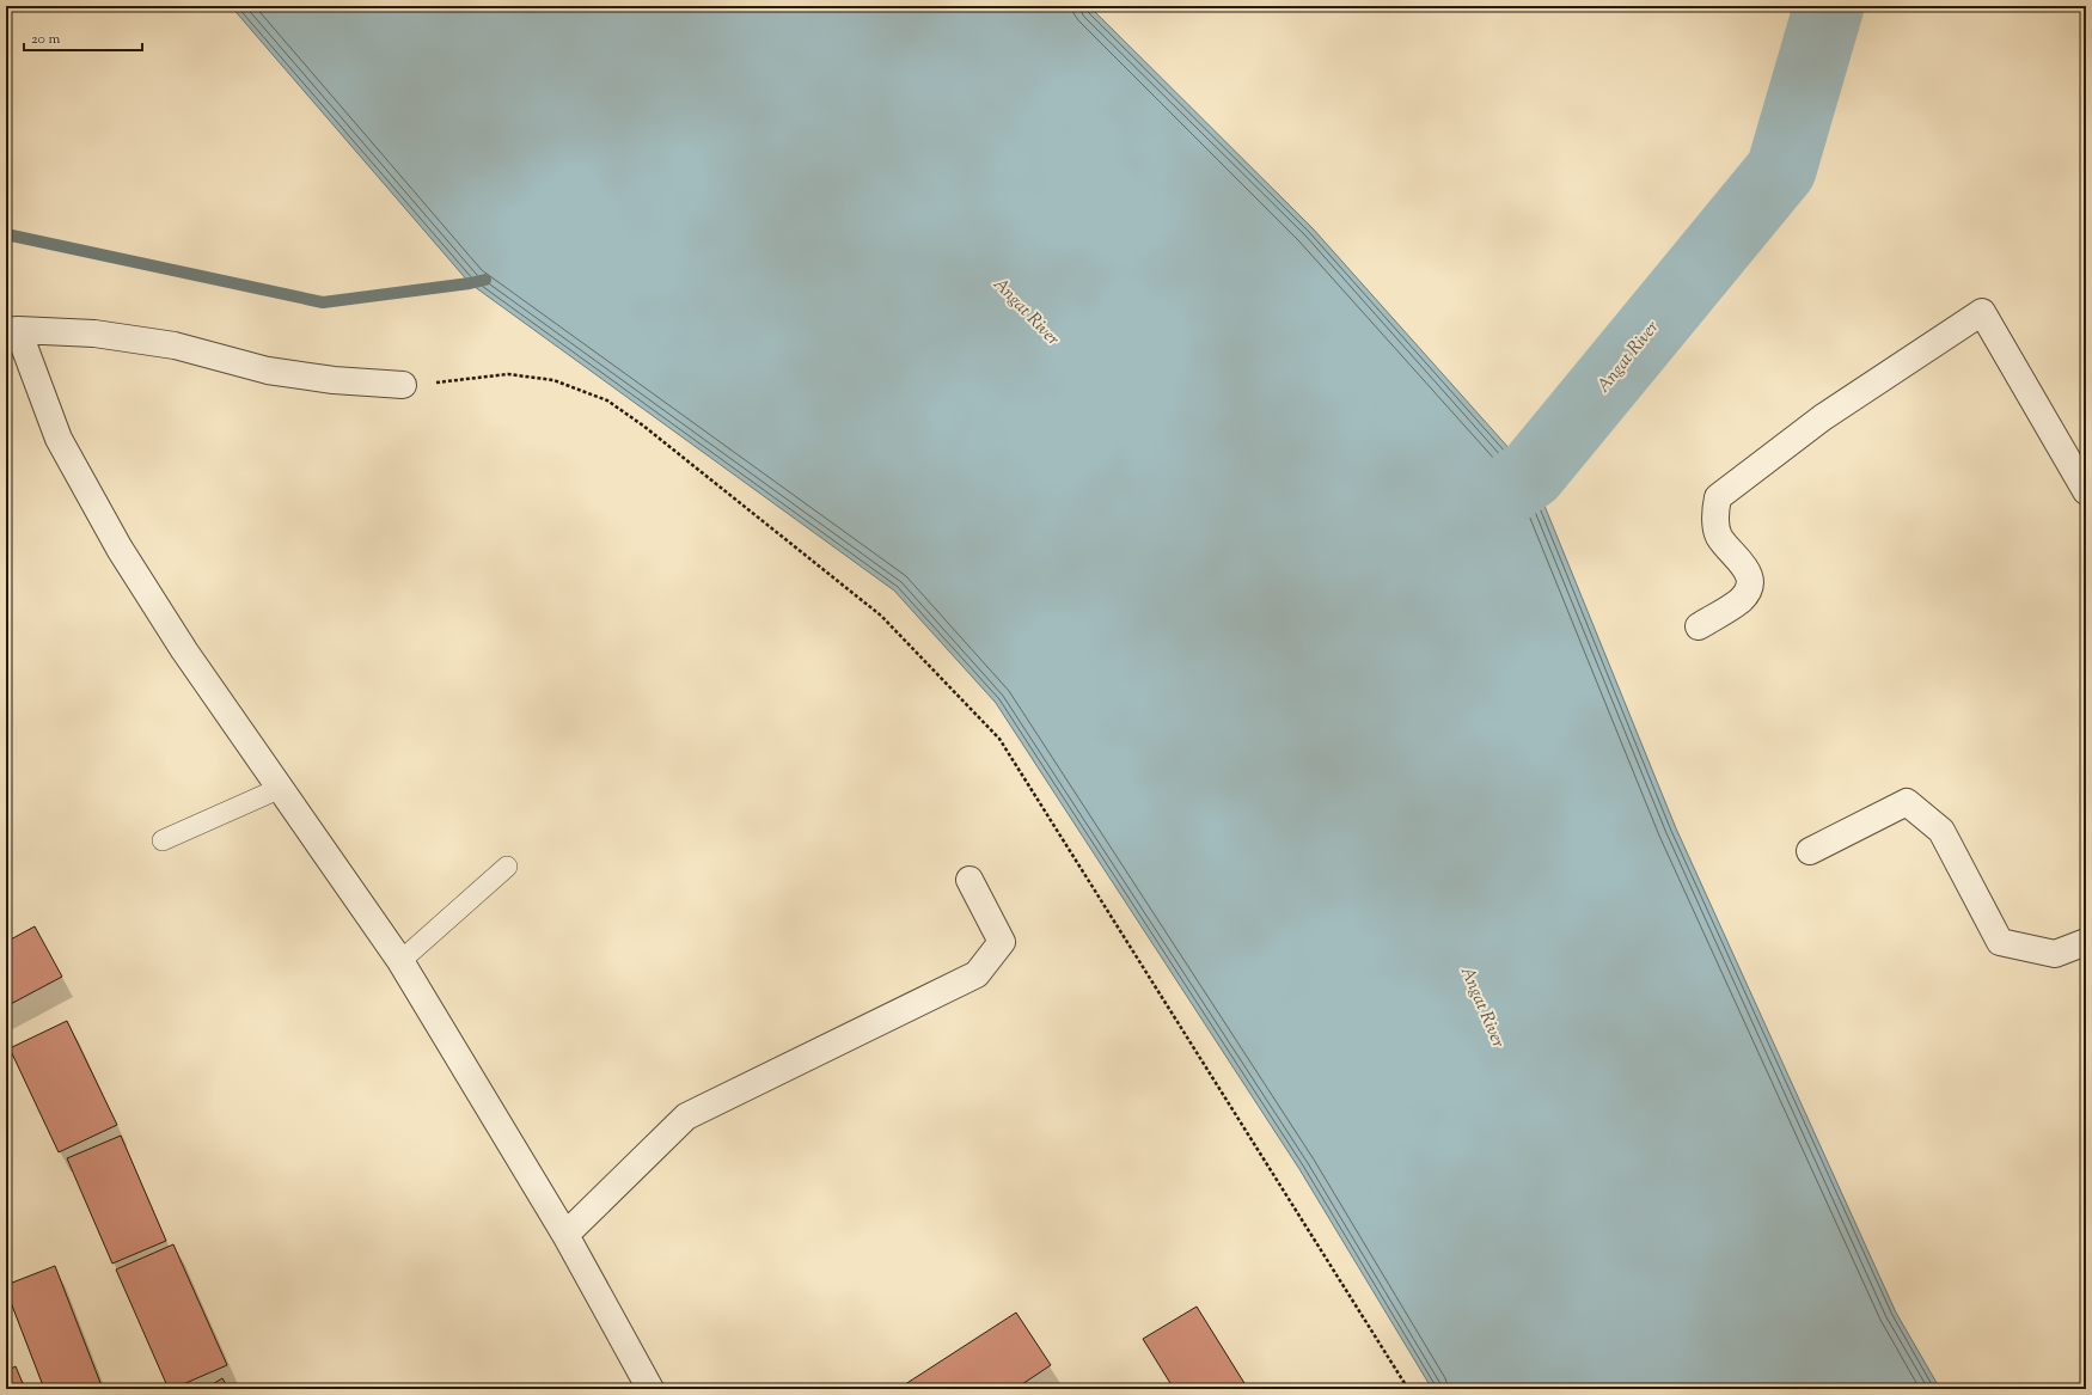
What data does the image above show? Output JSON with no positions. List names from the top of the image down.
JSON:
{
  "water": ["Angat River"],
  "scale_bar": "20 m"
}
